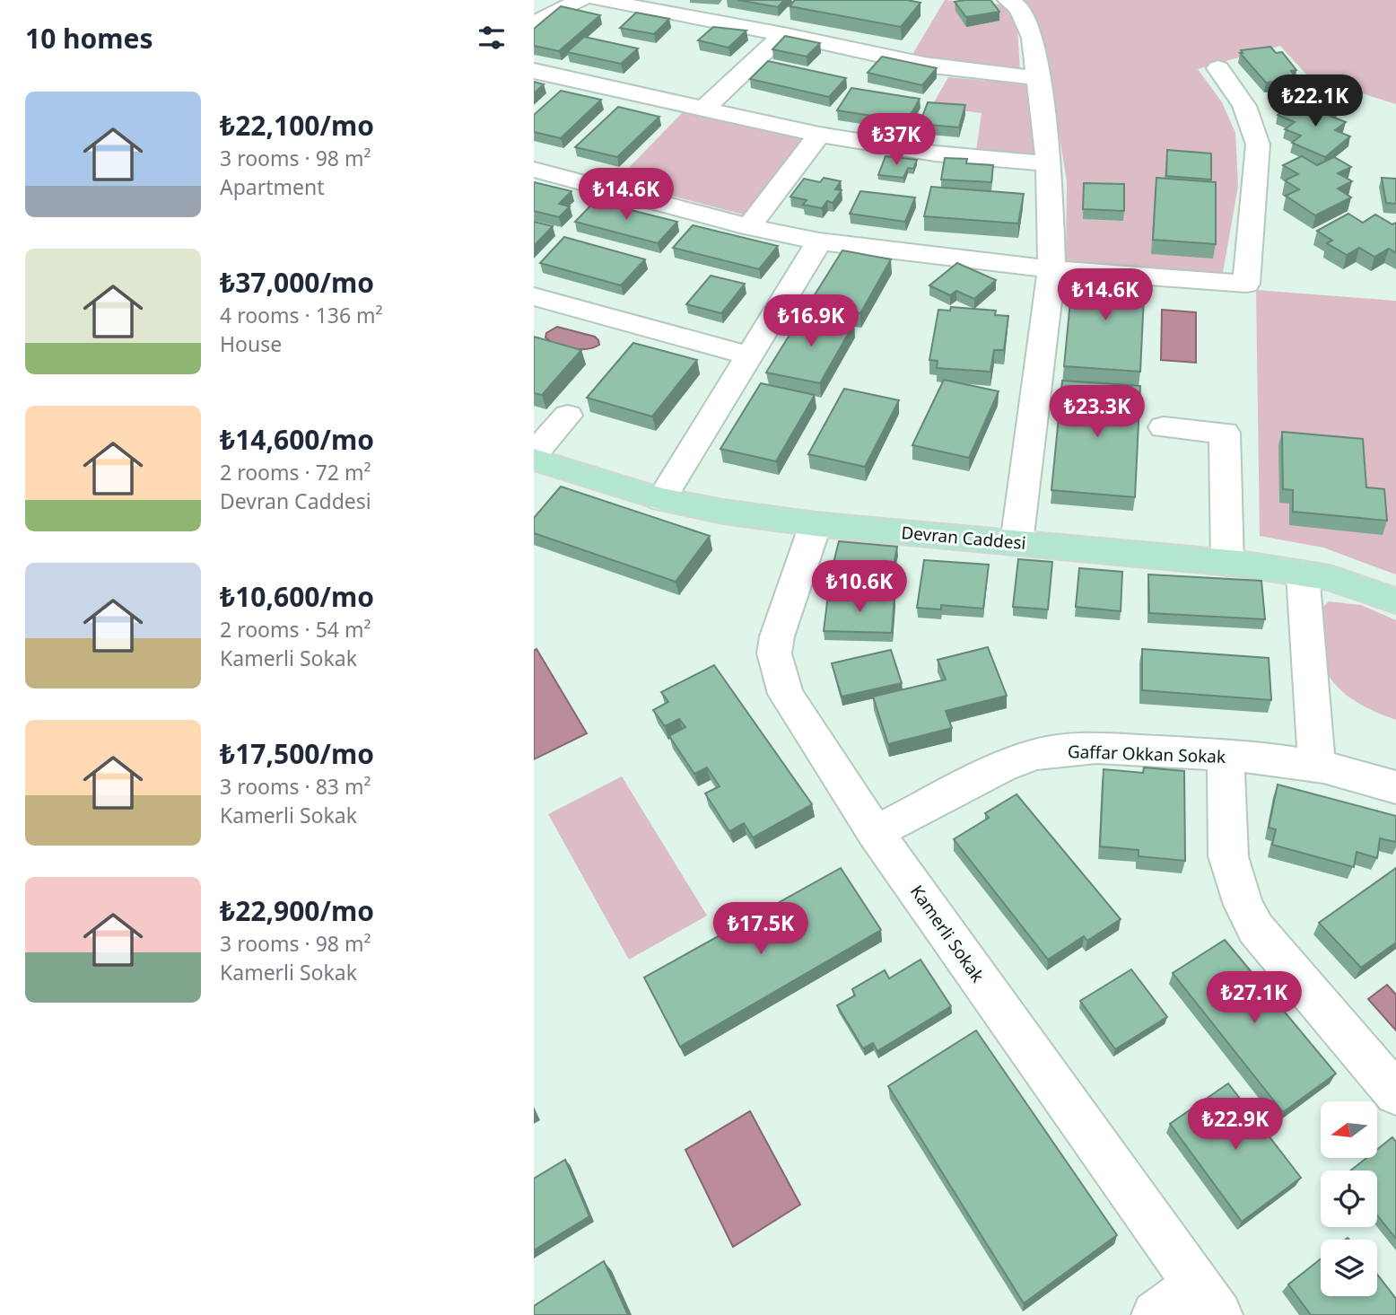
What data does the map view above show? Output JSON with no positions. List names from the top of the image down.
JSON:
{
  "streets": {
    "main road": ["Devran Caddesi"],
    "street": ["Gaffar Okkan Sokak", "Kamerli Sokak"]
  },
  "crossings": [
    ["Devran Caddesi", "Kamerli Sokak"],
    ["Gaffar Okkan Sokak", "Kamerli Sokak"]
  ],
  "north": "left",
  "page": {
    "heading": "10 homes",
    "price": [
      "₺22.1K",
      "₺37K",
      "₺14.6K",
      "₺14.6K",
      "₺16.9K",
      "₺23.3K",
      "₺10.6K",
      "₺17.5K",
      "₺27.1K",
      "₺22.9K"
    ],
    "list": [
      {
        "name": "₺22,100/mo",
        "note": "3 rooms · 98 m² · Apartment"
      },
      {
        "name": "₺37,000/mo",
        "note": "4 rooms · 136 m² · House"
      },
      {
        "name": "₺14,600/mo",
        "note": "2 rooms · 72 m² · Devran Caddesi"
      },
      {
        "name": "₺10,600/mo",
        "note": "2 rooms · 54 m² · Kamerli Sokak"
      },
      {
        "name": "₺17,500/mo",
        "note": "3 rooms · 83 m² · Kamerli Sokak"
      },
      {
        "name": "₺22,900/mo",
        "note": "3 rooms · 98 m² · Kamerli Sokak"
      }
    ]
  }
}
